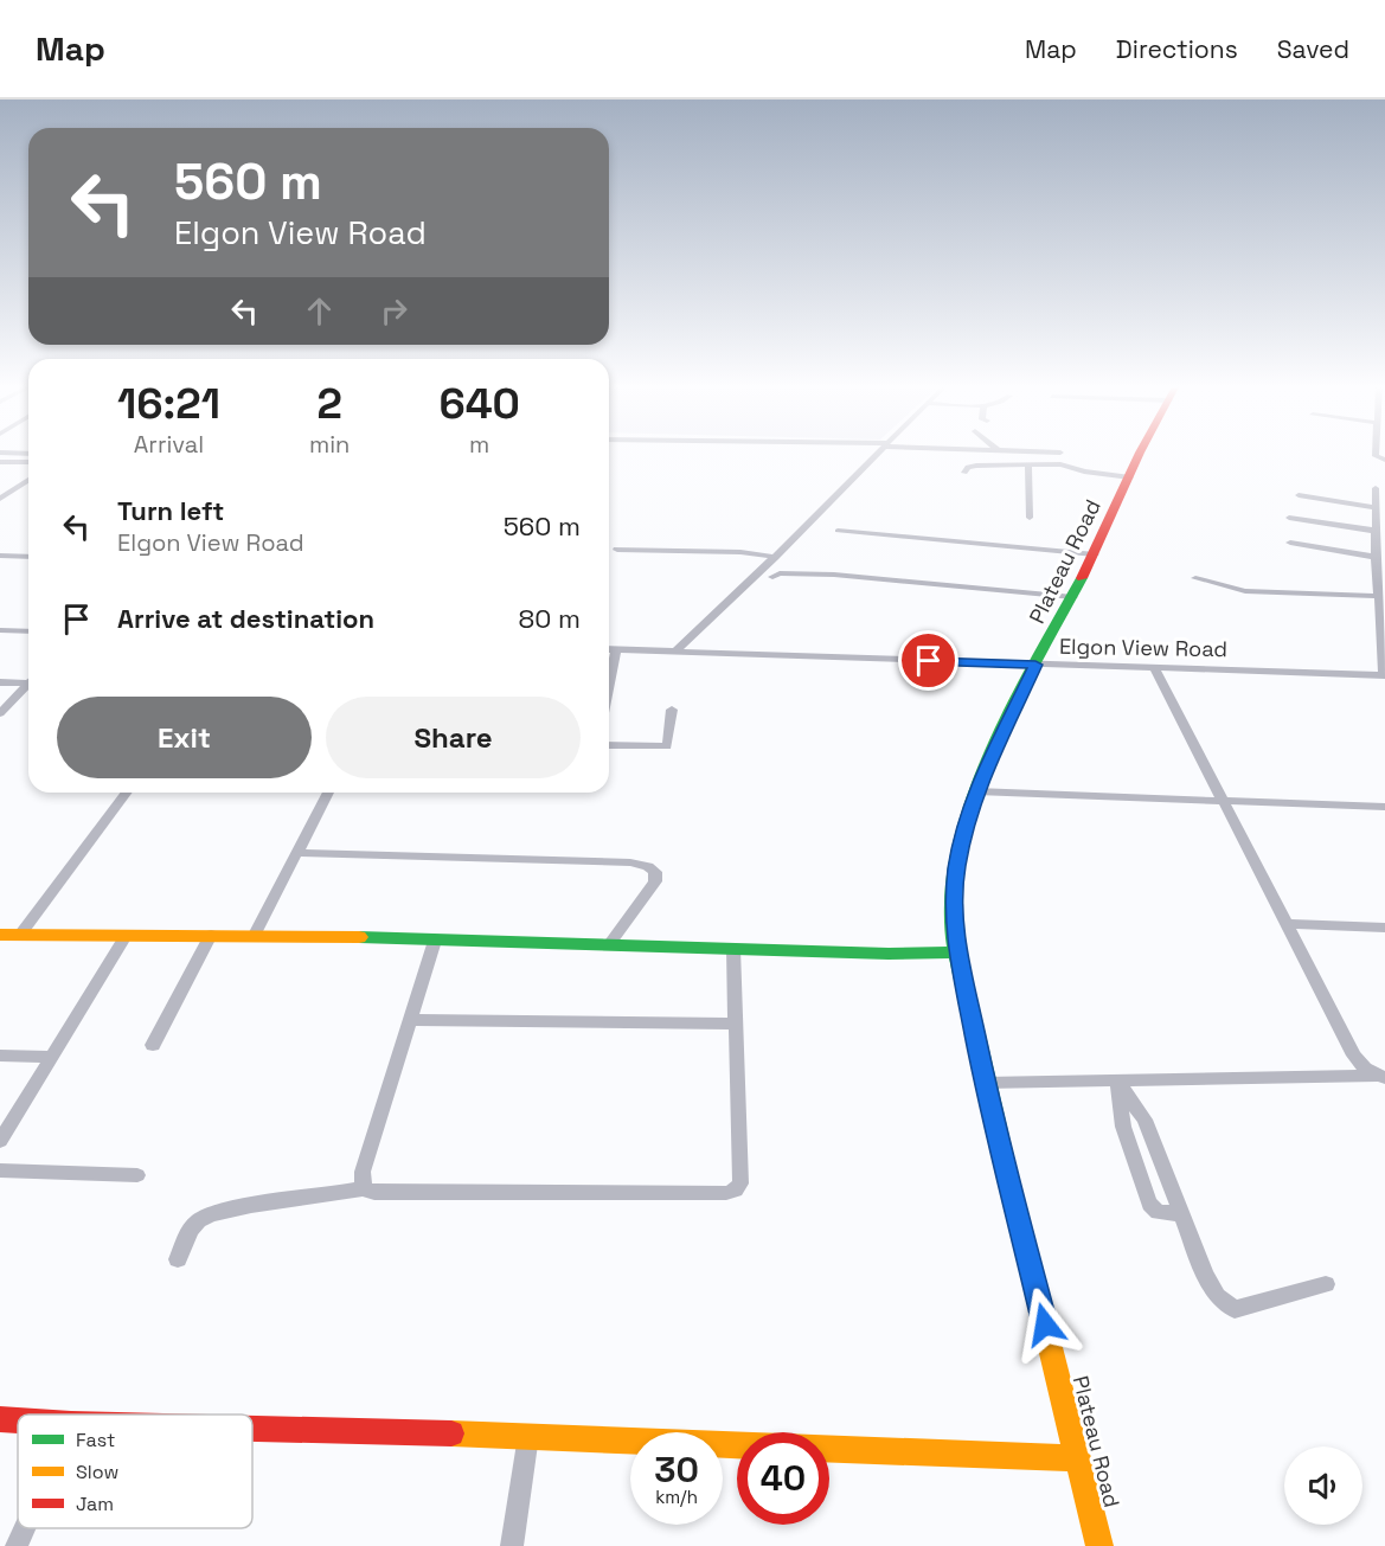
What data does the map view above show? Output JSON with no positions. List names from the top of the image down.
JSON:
{
  "streets": {
    "street": ["Plateau Road", "Elgon View Road"]
  },
  "crossings": [
    ["Plateau Road", "Elgon View Road"]
  ],
  "legend": ["Fast", "Slow", "Jam"],
  "page": {
    "header": "Map",
    "nav": ["Map", "Directions", "Saved"],
    "turn": ["560 m", "Elgon View Road"],
    "eta": [
      "16:21",
      "Arrival",
      "2",
      "min",
      "640",
      "m"
    ],
    "list": [
      {
        "name": "Turn left",
        "note": "Elgon View Road",
        "value": "560 m"
      },
      {
        "name": "Arrive at destination",
        "value": "80 m"
      }
    ],
    "buttons": ["Exit", "Share"],
    "speed": "30 km/h",
    "limit": "40"
  }
}
